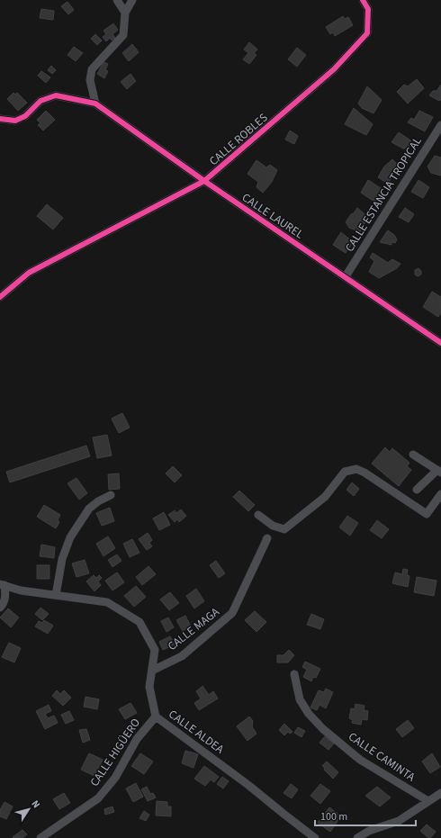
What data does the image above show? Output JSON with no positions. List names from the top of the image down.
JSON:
{
  "streets": {
    "street": [
      "CALLE ROBLES",
      "CALLE ESTANCIA TROPICAL",
      "CALLE LAUREL",
      "CALLE MAGA",
      "CALLE ALDEA",
      "CALLE HIGÜERO",
      "CALLE CAMINTA"
    ]
  },
  "crossings": [
    ["CALLE ROBLES", "CALLE LAUREL"],
    ["CALLE ESTANCIA TROPICAL", "CALLE LAUREL"],
    ["CALLE MAGA", "CALLE ALDEA"],
    ["CALLE ALDEA", "CALLE HIGÜERO"]
  ],
  "scale_bar": "100 m",
  "north": "top right"
}
